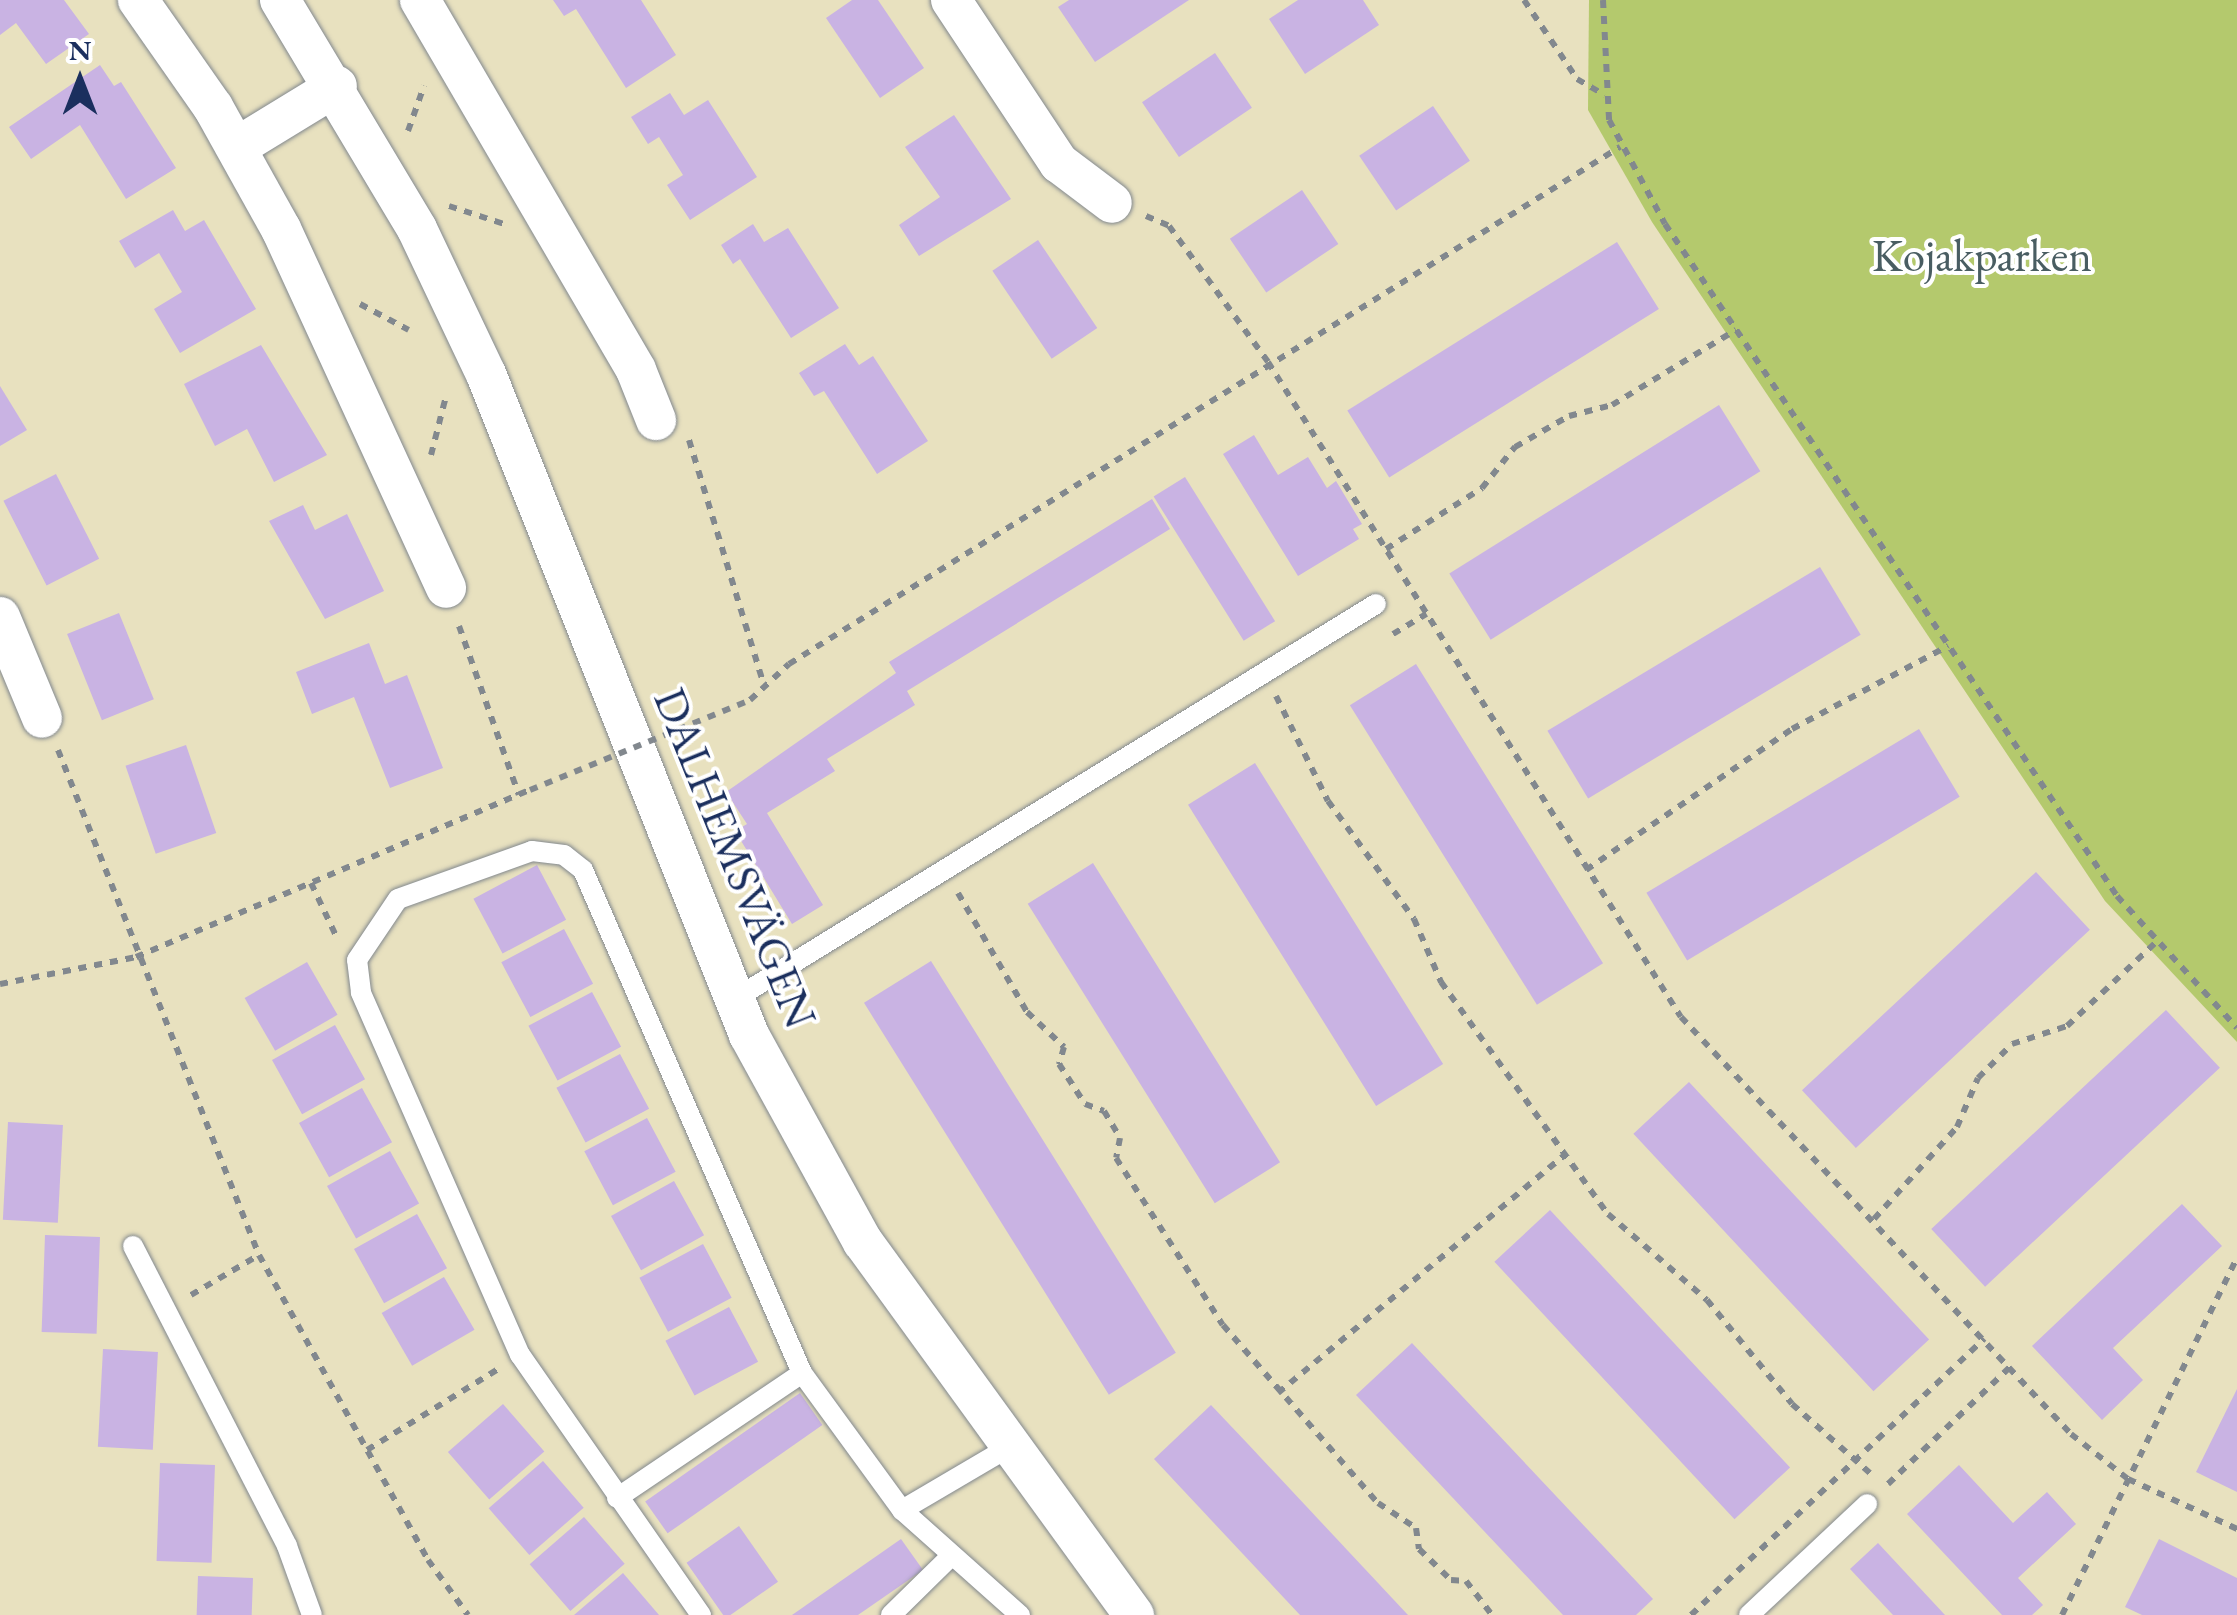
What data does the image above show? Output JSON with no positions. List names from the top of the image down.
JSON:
{
  "streets": {
    "street": ["DALHEMSVÄGEN"]
  },
  "parks": ["Kojakparken"],
  "north": "top"
}
